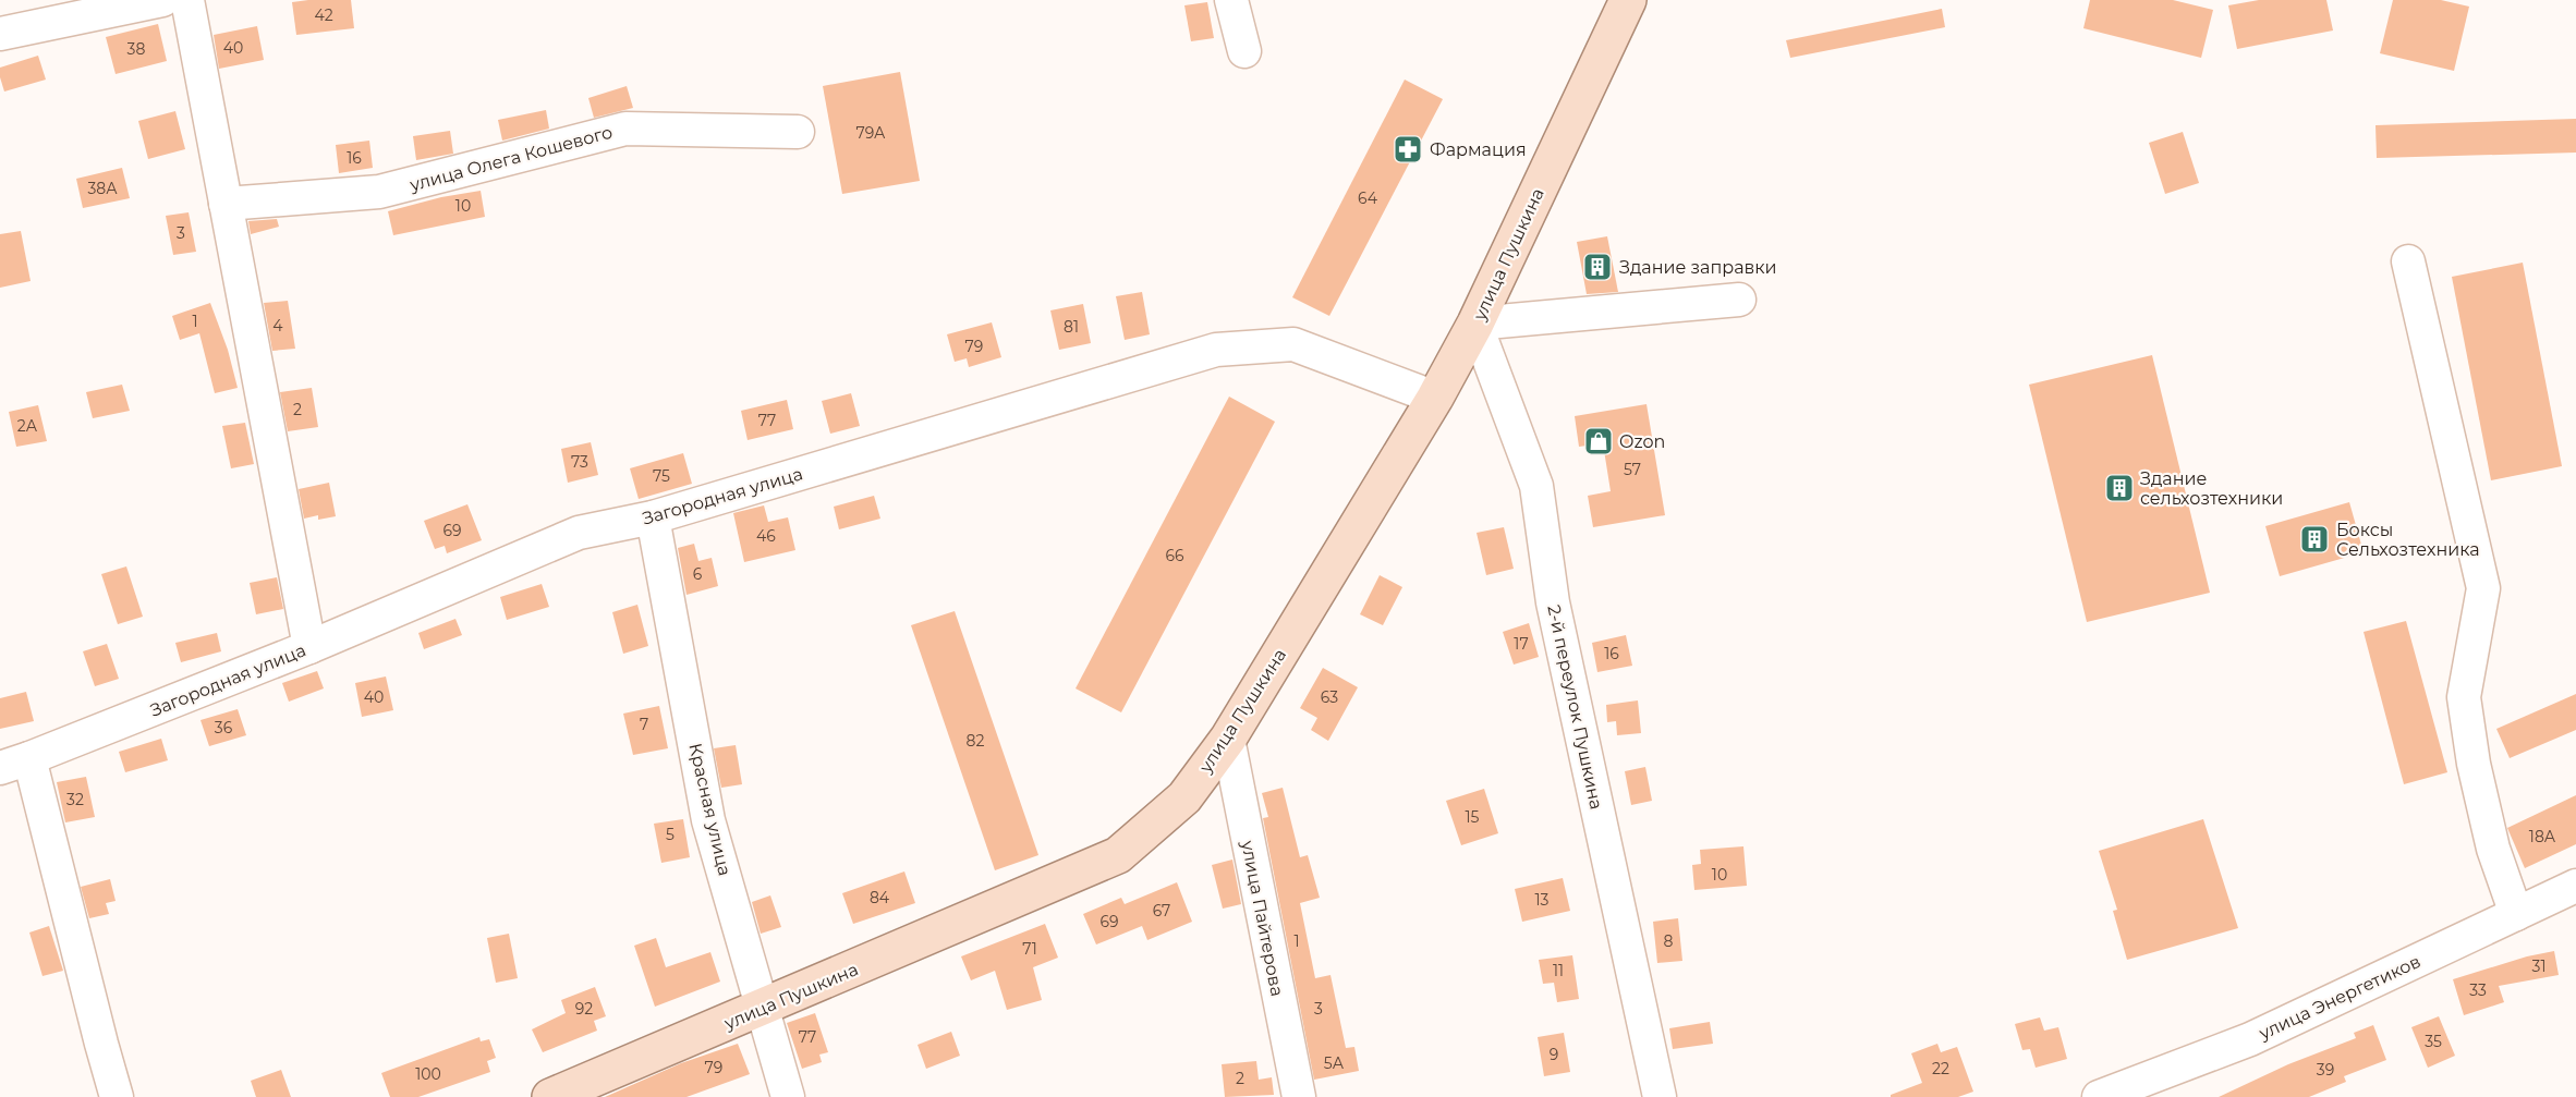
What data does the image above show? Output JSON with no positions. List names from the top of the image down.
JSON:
{
  "streets": {
    "main road": ["улица Пушкина"],
    "street": [
      "улица Олега Кошевого",
      "Загородная улица",
      "2-й переулок Пушкина",
      "Красная улица",
      "улица Пайтерова",
      "улица Энергетиков"
    ]
  },
  "crossings": [
    ["улица Пушкина", "Загородная улица"],
    ["улица Пушкина", "2-й переулок Пушкина"],
    ["улица Пушкина", "Красная улица"],
    ["улица Пушкина", "улица Пайтерова"],
    ["Загородная улица", "Красная улица"]
  ],
  "places": {
    "pharmacy": ["Фармация"],
    "building": ["Здание заправки", "Здание сельхозтехники", "Боксы Сельхозтехника"],
    "shop": ["Ozon"]
  },
  "house_numbers": [
    "42",
    "40",
    "38",
    "79А",
    "16",
    "38А",
    "64",
    "10",
    "3",
    "1",
    "4",
    "81",
    "79",
    "2",
    "77",
    "2А",
    "73",
    "57",
    "75",
    "69",
    "46",
    "66",
    "6",
    "17",
    "16",
    "40",
    "63",
    "7",
    "36",
    "82",
    "32",
    "15",
    "5",
    "18А",
    "10",
    "84",
    "13",
    "67",
    "69",
    "1",
    "8",
    "71",
    "31",
    "11",
    "33",
    "92",
    "3",
    "77",
    "35",
    "9",
    "5А",
    "79",
    "22",
    "39",
    "100",
    "2"
  ]
}
